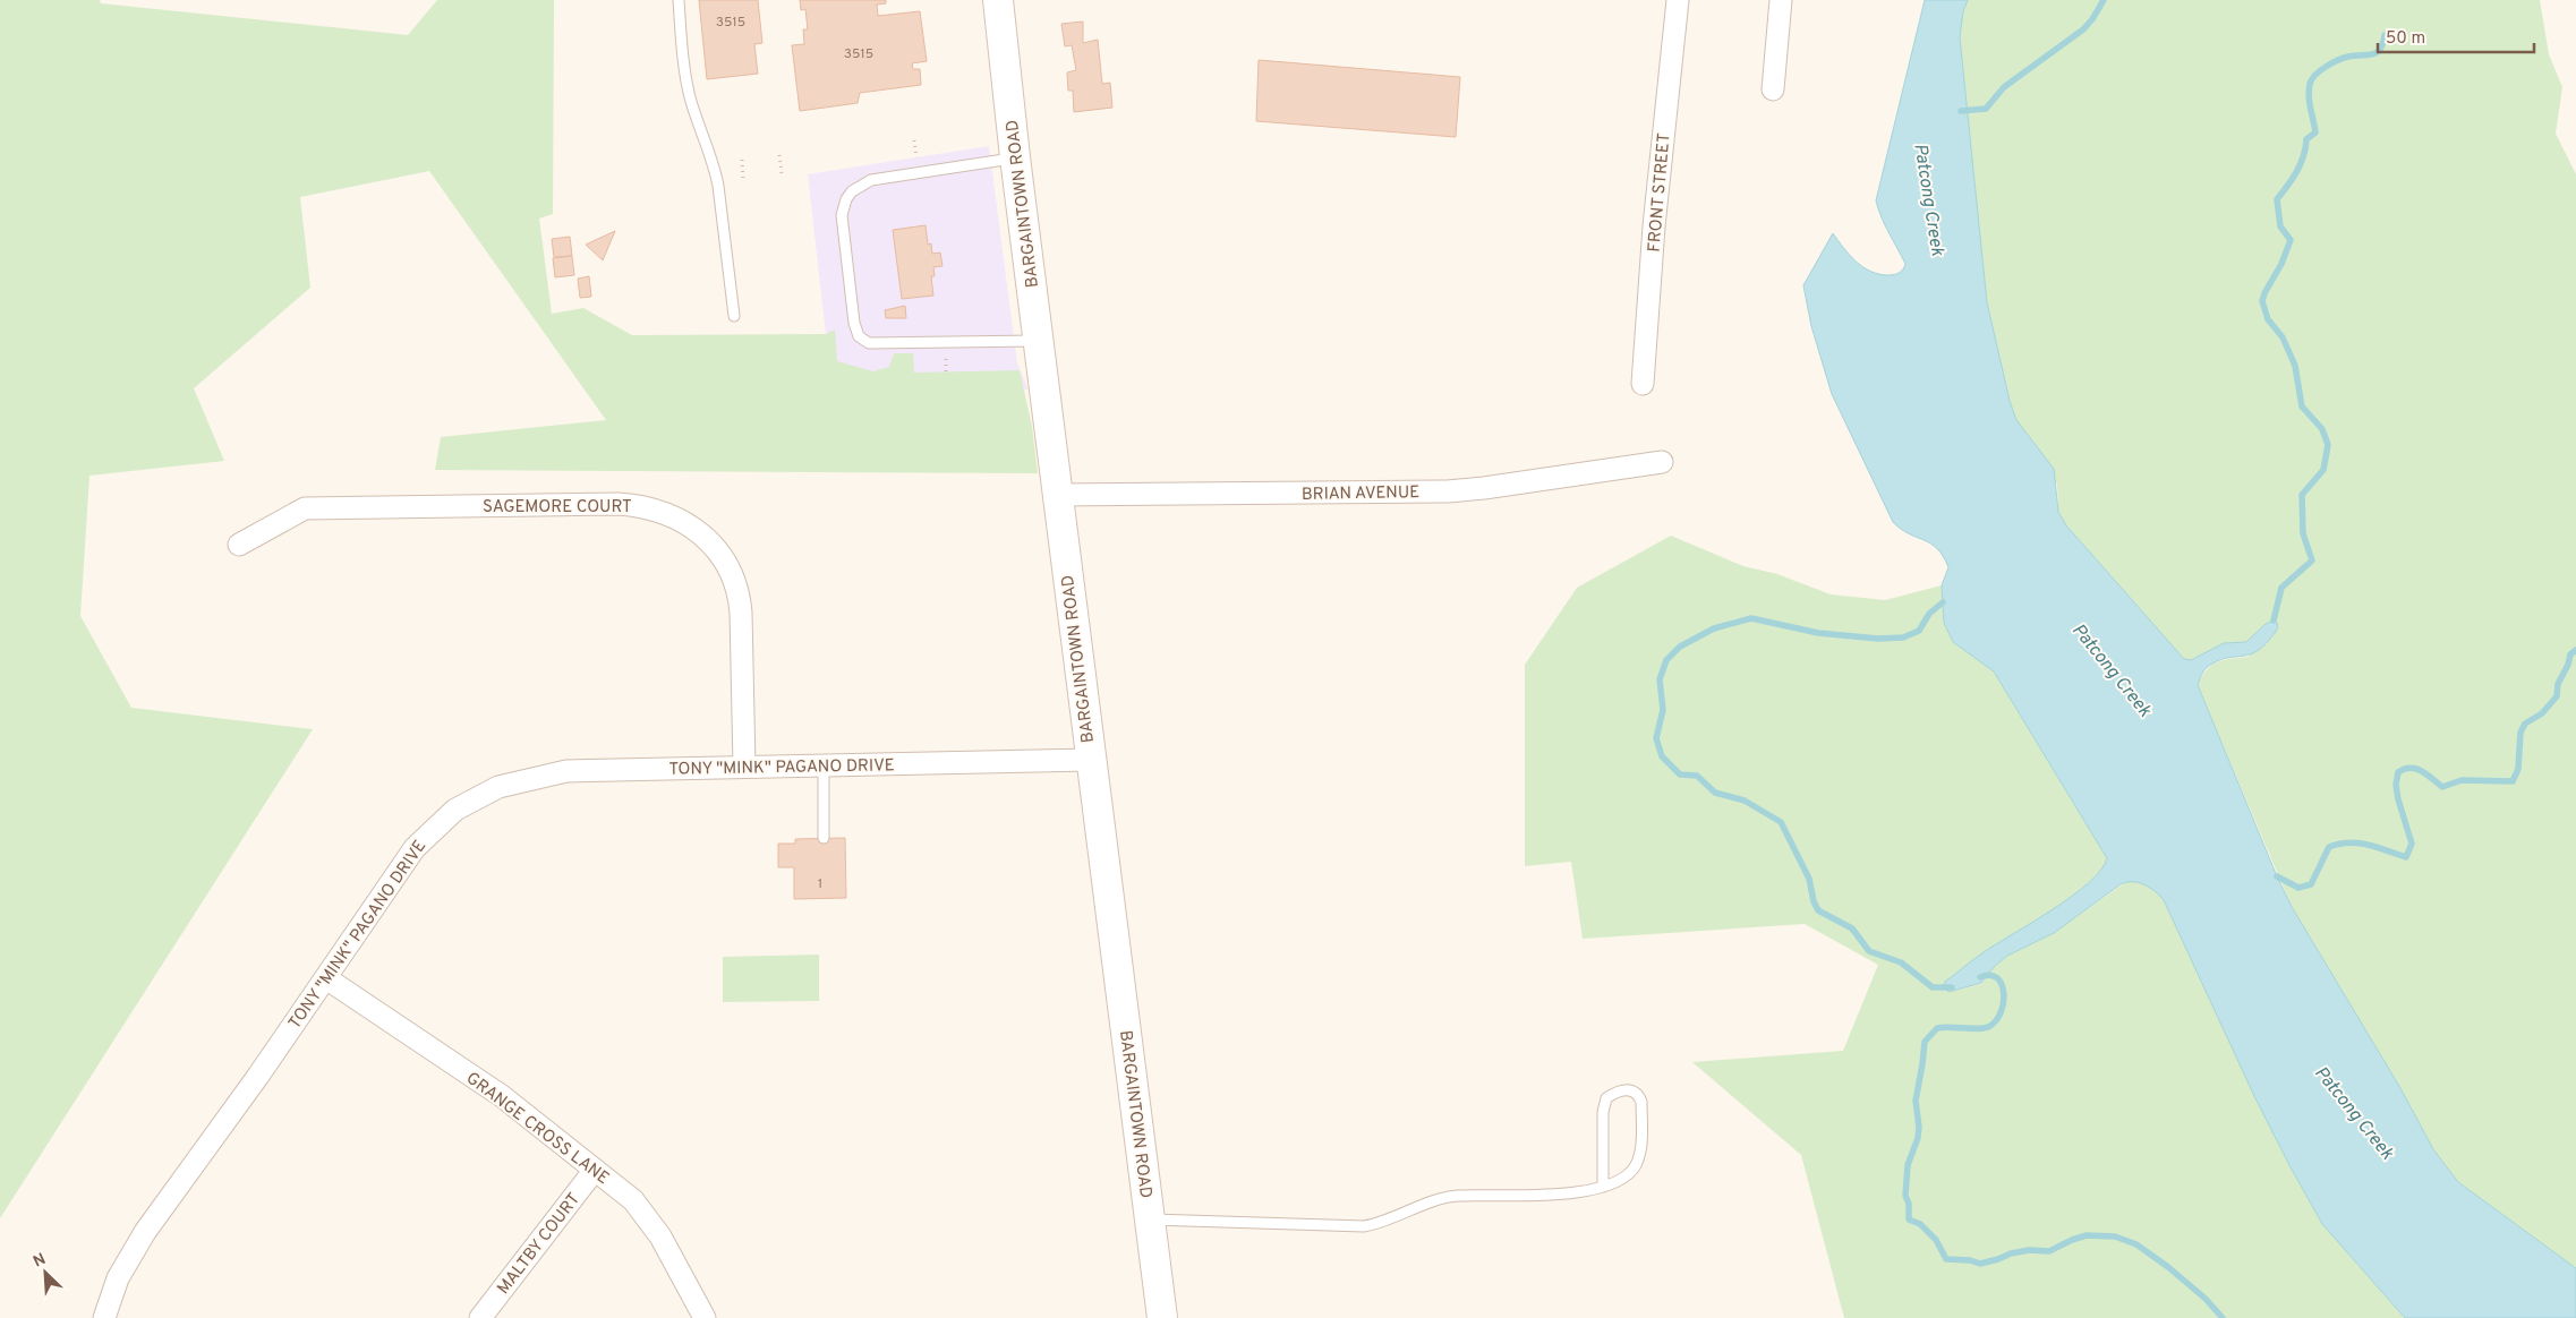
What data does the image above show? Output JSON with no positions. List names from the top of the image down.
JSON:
{
  "streets": {
    "main road": ["BARGAINTOWN ROAD"],
    "street": [
      "FRONT STREET",
      "BRIAN AVENUE",
      "SAGEMORE COURT",
      "TONY \"MINK\" PAGANO DRIVE",
      "GRANGE CROSS LANE",
      "MALTBY COURT"
    ]
  },
  "crossings": [
    ["BARGAINTOWN ROAD", "BRIAN AVENUE"],
    ["BARGAINTOWN ROAD", "TONY \"MINK\" PAGANO DRIVE"],
    ["SAGEMORE COURT", "TONY \"MINK\" PAGANO DRIVE"],
    ["TONY \"MINK\" PAGANO DRIVE", "GRANGE CROSS LANE"],
    ["GRANGE CROSS LANE", "MALTBY COURT"]
  ],
  "water": ["Patcong Creek"],
  "house_numbers": ["3515", "3515", "1"],
  "scale_bar": "50 m",
  "north": "top left"
}
